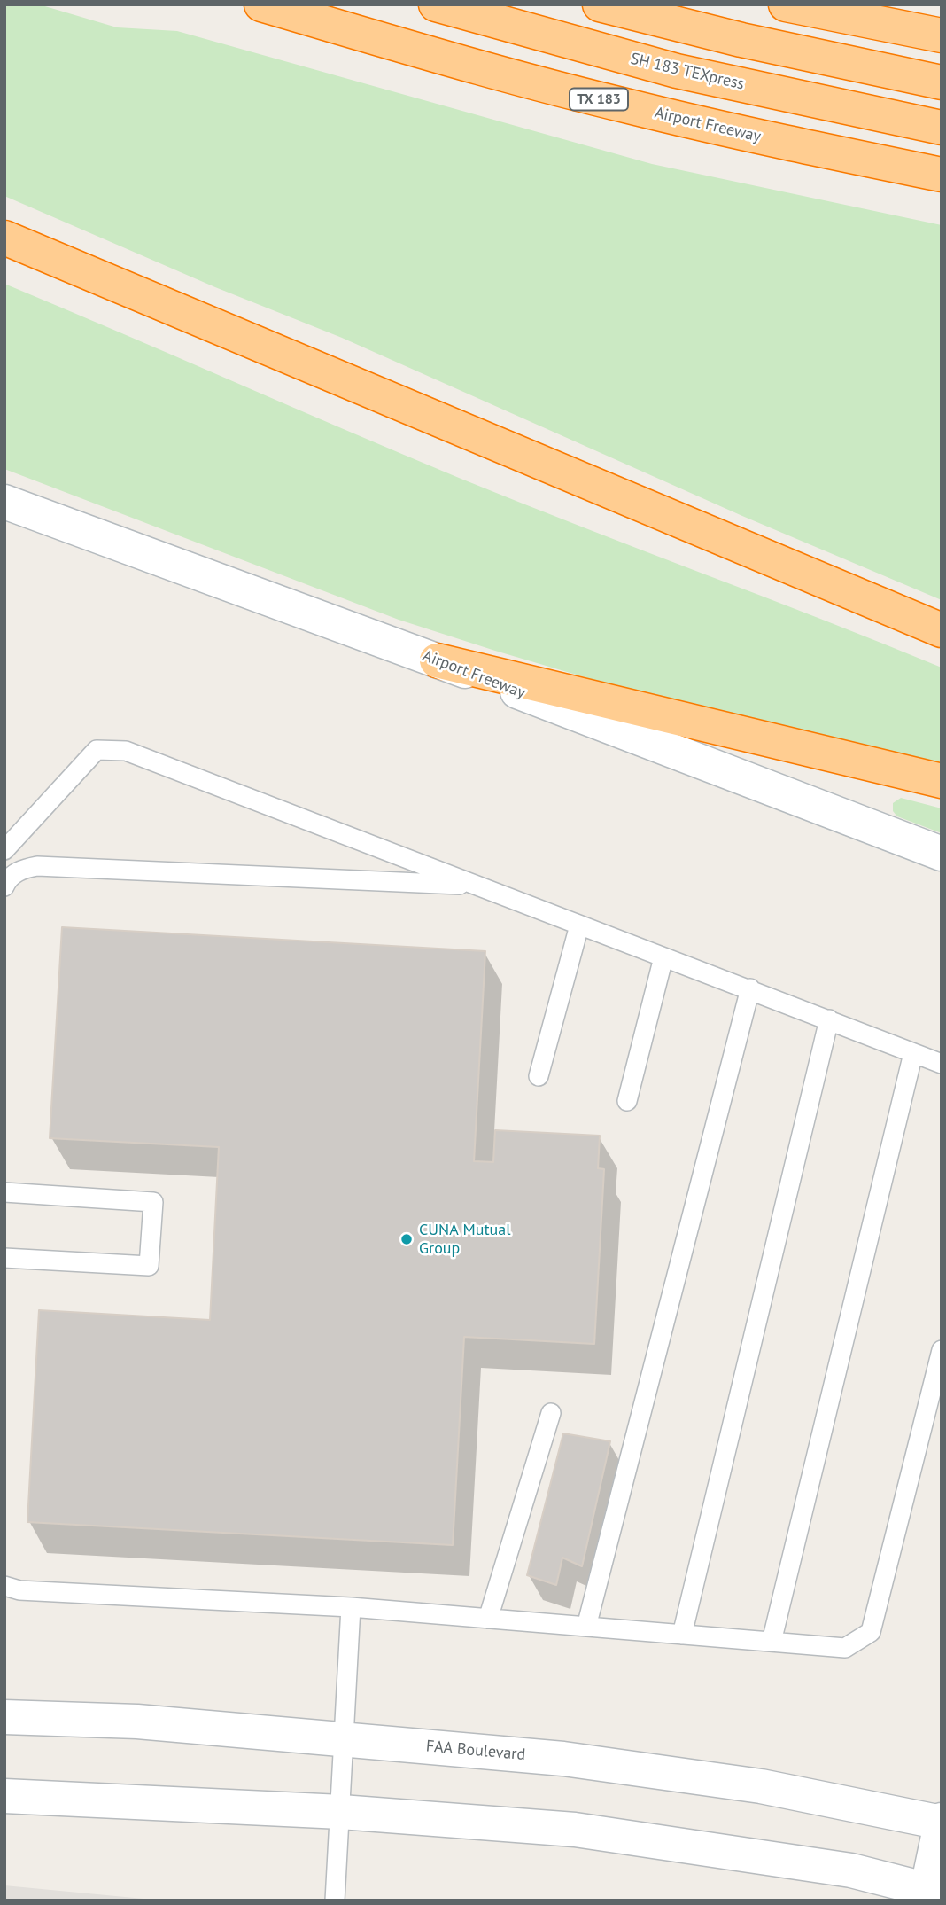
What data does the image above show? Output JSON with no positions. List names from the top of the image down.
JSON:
{
  "streets": {
    "highway": ["SH 183 TEXpress", "TX 183", "Airport Freeway"],
    "street": ["FAA Boulevard"]
  },
  "places": ["CUNA Mutual Group"]
}
